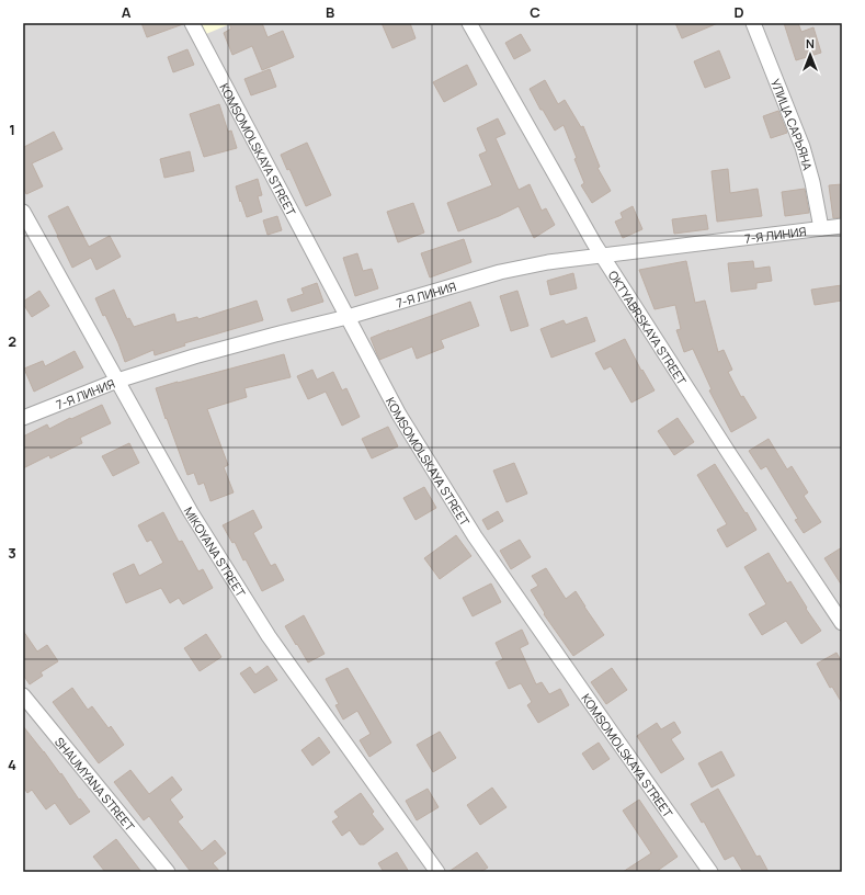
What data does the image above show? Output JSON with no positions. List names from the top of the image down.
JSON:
{
  "streets": {
    "street": [
      "УЛИЦА САРЬЯНА",
      "KOMSOMOLSKAYA STREET",
      "7-Я ЛИНИЯ",
      "OKTYABRSKAYA STREET",
      "MIKOYANA STREET",
      "SHAUMYANA STREET"
    ]
  },
  "crossings": [
    ["УЛИЦА САРЬЯНА", "7-Я ЛИНИЯ"],
    ["KOMSOMOLSKAYA STREET", "7-Я ЛИНИЯ"],
    ["7-Я ЛИНИЯ", "OKTYABRSKAYA STREET"],
    ["7-Я ЛИНИЯ", "MIKOYANA STREET"]
  ],
  "north": "top",
  "grid": {
    "columns": [
      "A",
      "B",
      "C",
      "D"
    ],
    "rows": [
      "1",
      "2",
      "3",
      "4"
    ]
  }
}
